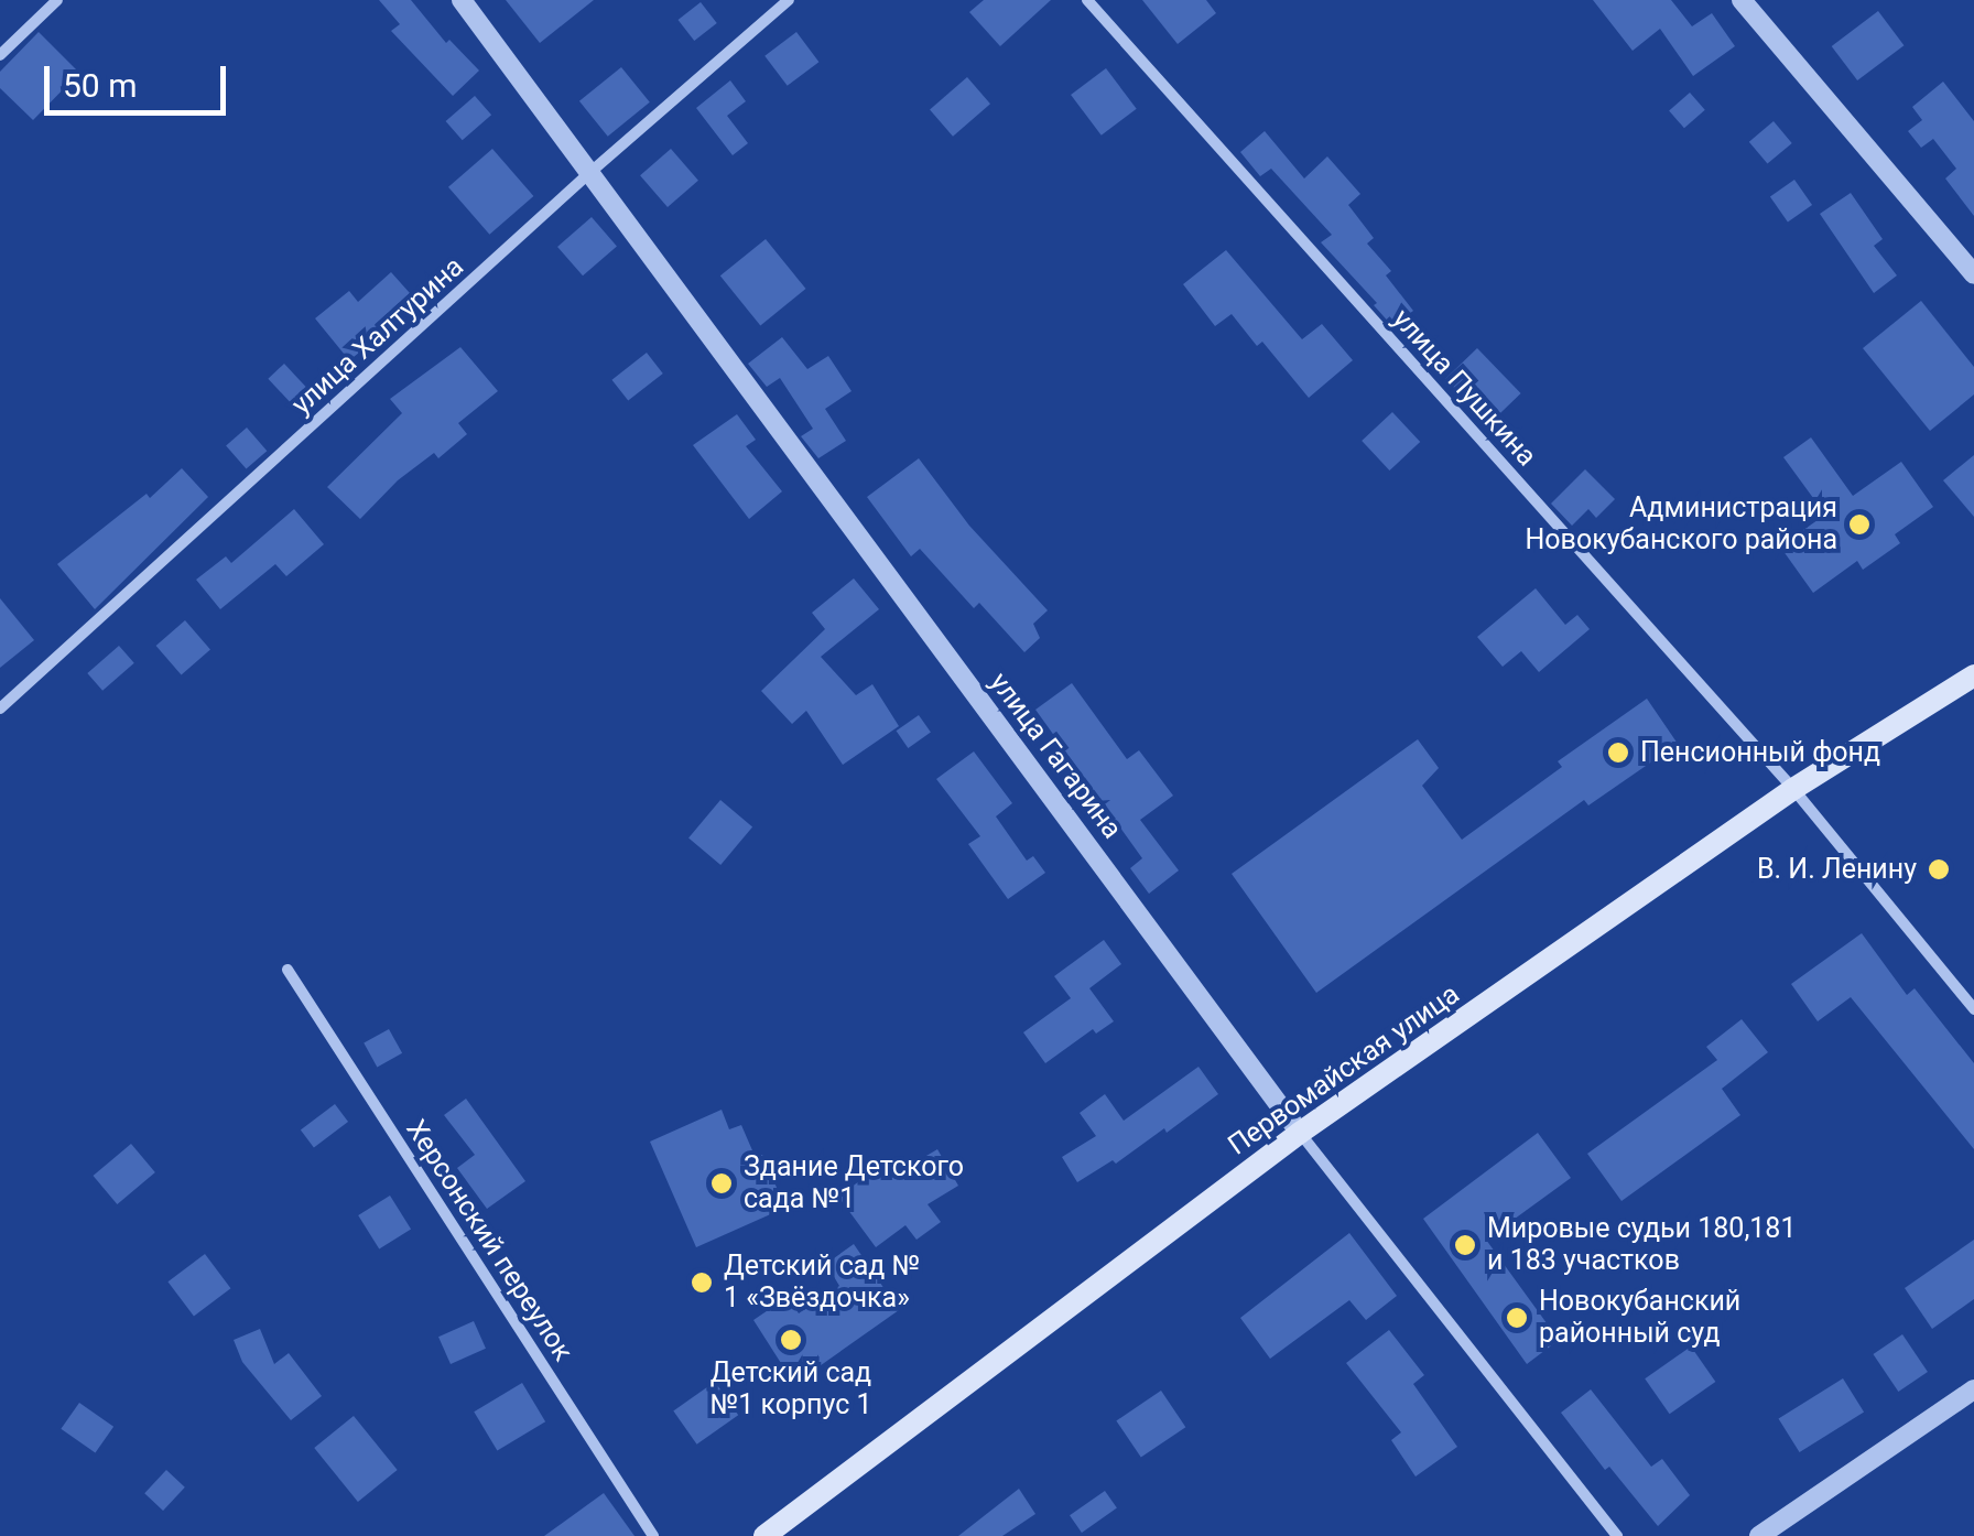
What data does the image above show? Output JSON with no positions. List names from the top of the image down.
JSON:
{
  "streets": {
    "main road": ["Первомайская улица"],
    "street": [
      "улица Халтурина",
      "улица Пушкина",
      "улица Гагарина",
      "Херсонский переулок"
    ]
  },
  "crossings": [
    ["улица Халтурина", "улица Гагарина"],
    ["улица Пушкина", "Первомайская улица"],
    ["улица Гагарина", "Первомайская улица"]
  ],
  "places": [
    "Администрация Новокубанского района",
    "Пенсионный фонд",
    "В. И. Ленину",
    "Здание Детского сада №1",
    "Мировые судьи 180,181 и 183 участков",
    "Детский сад № 1 «Звёздочка»",
    "Новокубанский районный суд",
    "Детский сад №1 корпус 1"
  ],
  "scale_bar": "50 m"
}
